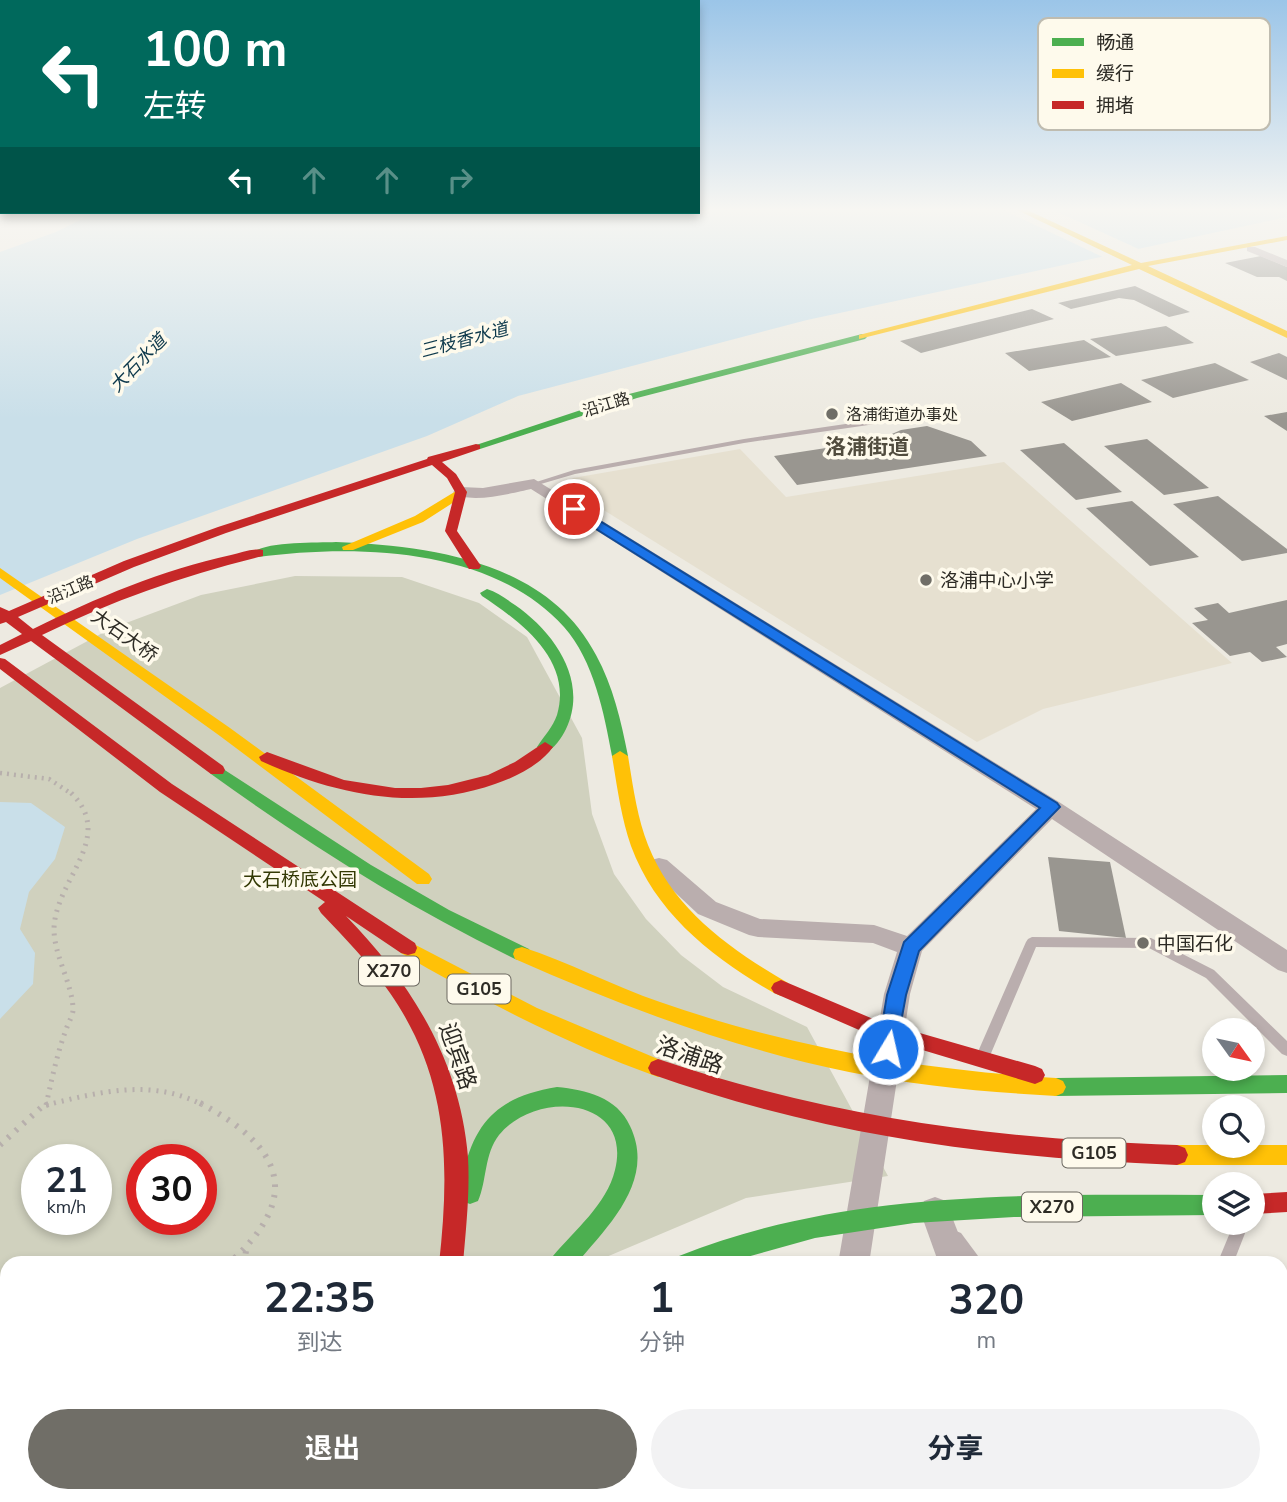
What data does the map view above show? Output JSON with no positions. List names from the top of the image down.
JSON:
{
  "streets": {
    "main road": [
      "沿江路",
      "大石大桥",
      "X270",
      "G105",
      "洛浦路",
      "迎宾路"
    ]
  },
  "crossings": [
    ["G105", "洛浦路"],
    ["G105", "迎宾路"],
    ["洛浦路", "迎宾路"]
  ],
  "districts": ["洛浦街道"],
  "water": ["三枝香水道", "大石水道"],
  "parks": ["大石桥底公园"],
  "places": ["洛浦街道办事处", "洛浦中心小学", "中国石化"],
  "legend": ["畅通", "缓行", "拥堵"],
  "north": "bottom right",
  "page": {
    "turn": ["100 m", "左转"],
    "speed": "21 km/h",
    "limit": "30",
    "eta": [
      "22:35",
      "到达",
      "1",
      "分钟",
      "320",
      "m"
    ],
    "buttons": ["退出", "分享"]
  }
}
